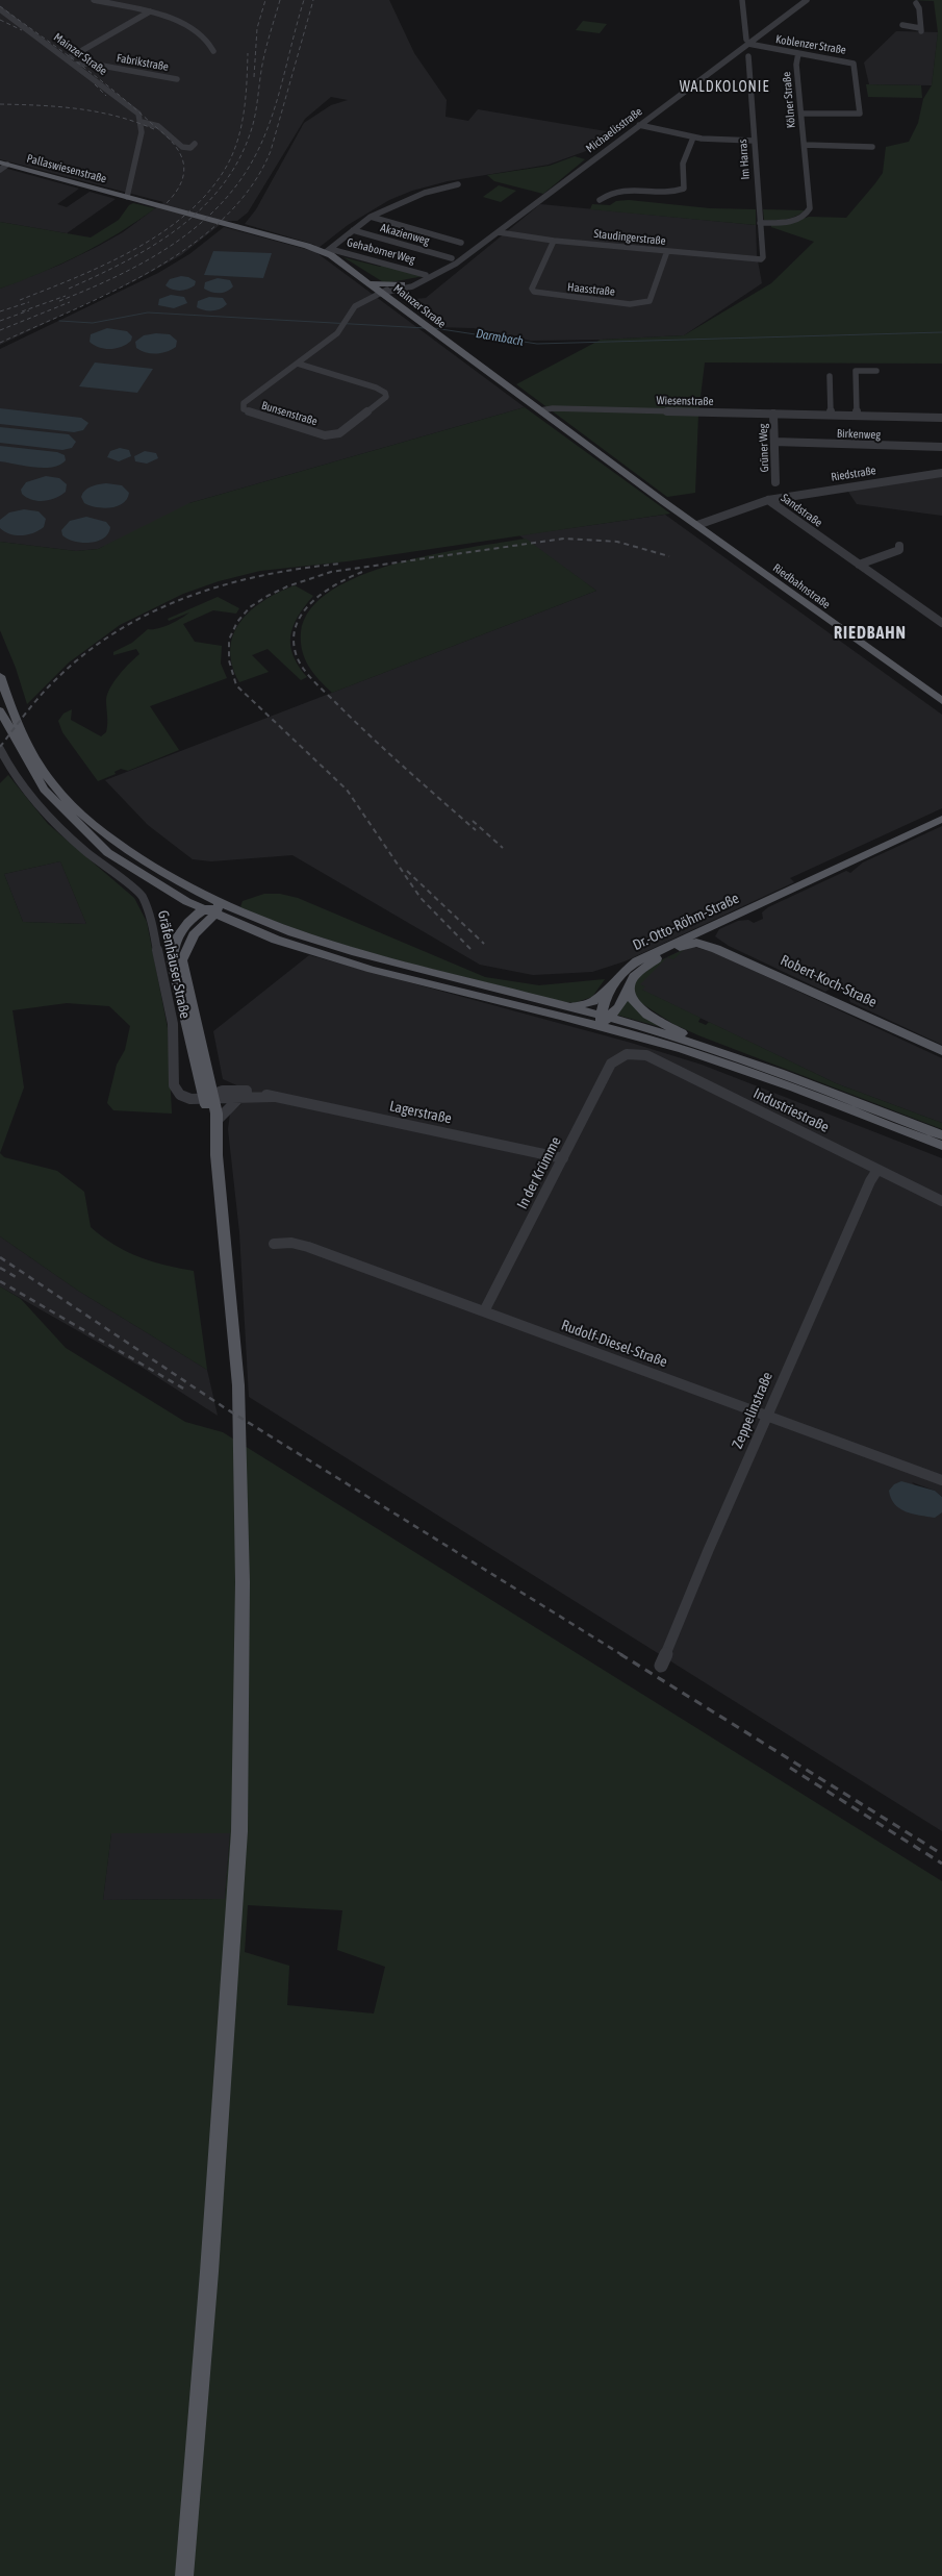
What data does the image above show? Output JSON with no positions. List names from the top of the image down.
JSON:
{
  "streets": {
    "main road": [
      "Mainzer Straße",
      "Pallaswiesenstraße",
      "Riedbahnstraße",
      "Dr.-Otto-Röhm-Straße",
      "Robert-Koch-Straße"
    ],
    "street": [
      "Koblenzer Straße",
      "Fabrikstraße",
      "Kölner Straße",
      "Michaelisstraße",
      "Im Harras",
      "Akazienweg",
      "Staudingerstraße",
      "Gehaborner Weg",
      "Haasstraße",
      "Wiesenstraße",
      "Bunsenstraße",
      "Birkenweg",
      "Grüner Weg",
      "Riedstraße",
      "Sandstraße",
      "Gräfenhäuser Straße",
      "Industriestraße",
      "Lagerstraße",
      "In der Krümme",
      "Rudolf-Diesel-Straße",
      "Zeppelinstraße"
    ]
  },
  "crossings": [
    ["Koblenzer Straße", "Kölner Straße"],
    ["Koblenzer Straße", "Michaelisstraße"],
    ["Mainzer Straße", "Fabrikstraße"],
    ["Mainzer Straße", "Michaelisstraße"],
    ["Mainzer Straße", "Pallaswiesenstraße"],
    ["Mainzer Straße", "Akazienweg"],
    ["Mainzer Straße", "Gehaborner Weg"],
    ["Mainzer Straße", "Wiesenstraße"],
    ["Mainzer Straße", "Bunsenstraße"],
    ["Mainzer Straße", "Riedbahnstraße"],
    ["Kölner Straße", "Im Harras"],
    ["Michaelisstraße", "Staudingerstraße"],
    ["Michaelisstraße", "Bunsenstraße"],
    ["Im Harras", "Staudingerstraße"],
    ["Akazienweg", "Gehaborner Weg"],
    ["Staudingerstraße", "Haasstraße"],
    ["Wiesenstraße", "Grüner Weg"],
    ["Birkenweg", "Grüner Weg"],
    ["Riedstraße", "Sandstraße"],
    ["Sandstraße", "Riedbahnstraße"],
    ["Dr.-Otto-Röhm-Straße", "Robert-Koch-Straße"],
    ["Gräfenhäuser Straße", "Lagerstraße"],
    ["Industriestraße", "In der Krümme"],
    ["Industriestraße", "Zeppelinstraße"],
    ["Lagerstraße", "In der Krümme"],
    ["In der Krümme", "Rudolf-Diesel-Straße"],
    ["Rudolf-Diesel-Straße", "Zeppelinstraße"]
  ],
  "districts": ["WALDKOLONIE", "RIEDBAHN"],
  "water": ["Darmbach"]
}
